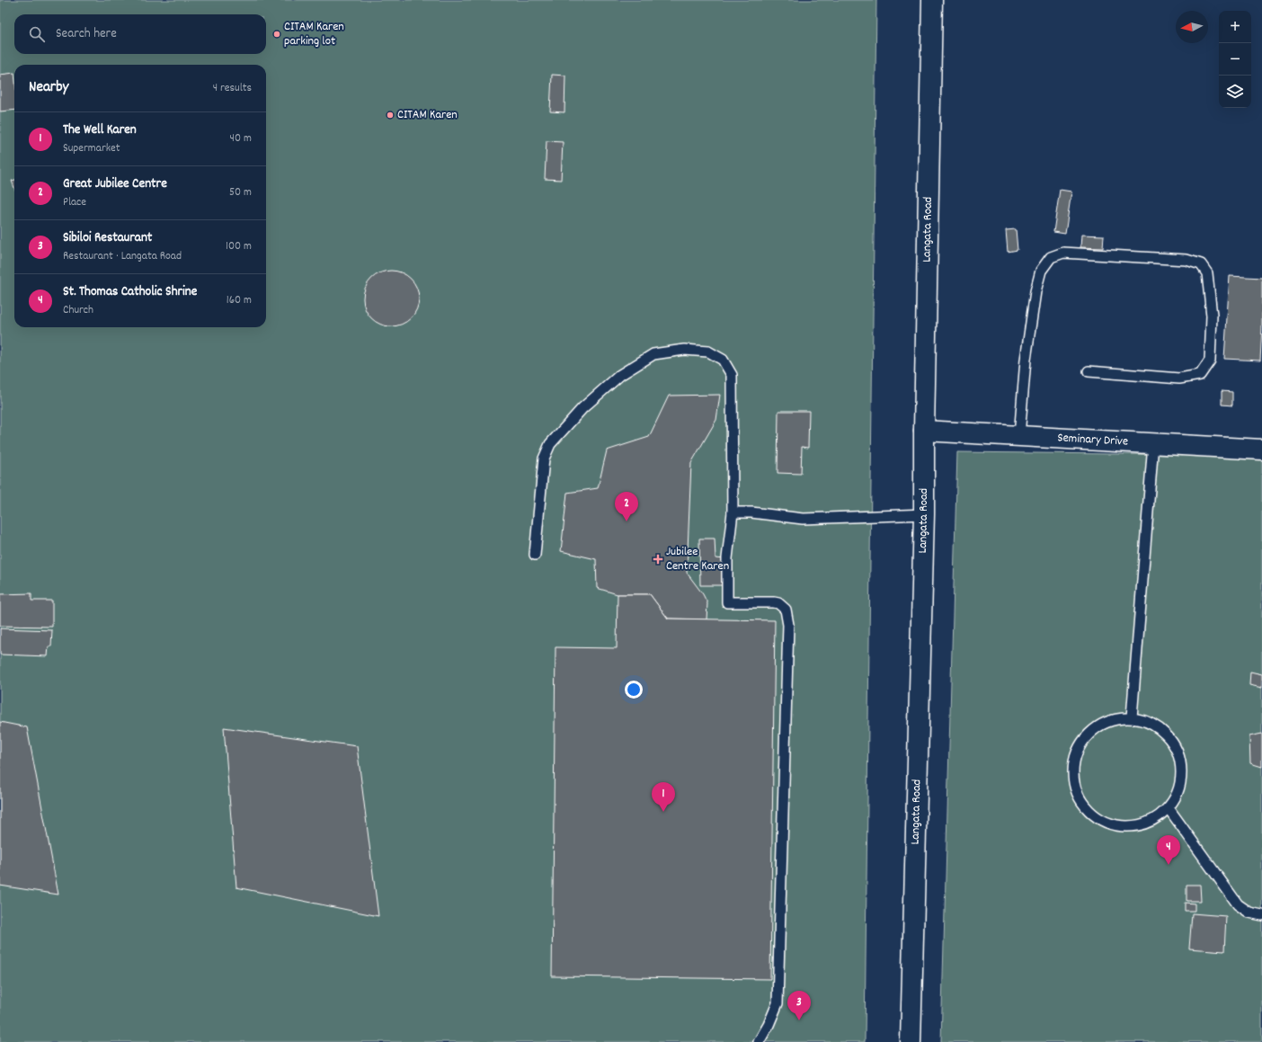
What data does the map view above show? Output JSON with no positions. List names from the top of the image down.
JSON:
{
  "streets": {
    "main road": ["Langata Road", "Seminary Drive"]
  },
  "crossings": [
    ["Langata Road", "Seminary Drive"]
  ],
  "places": {
    "other": ["CITAM Karen parking lot", "CITAM Karen"],
    "health": ["Jubilee Centre Karen"]
  },
  "north": "left",
  "page": {
    "map_buttons": ["+", "−"],
    "search": "Search here",
    "heading": ["Nearby", "4 results"],
    "list": [
      {
        "mark": "1",
        "name": "The Well Karen",
        "note": "Supermarket",
        "value": "40 m"
      },
      {
        "mark": "2",
        "name": "Great Jubilee Centre",
        "note": "Place",
        "value": "50 m"
      },
      {
        "mark": "3",
        "name": "Sibiloi Restaurant",
        "note": "Restaurant · Langata Road",
        "value": "100 m"
      },
      {
        "mark": "4",
        "name": "St. Thomas Catholic Shrine",
        "note": "Church",
        "value": "160 m"
      }
    ],
    "pins": [
      "2",
      "1",
      "4",
      "3"
    ]
  }
}
